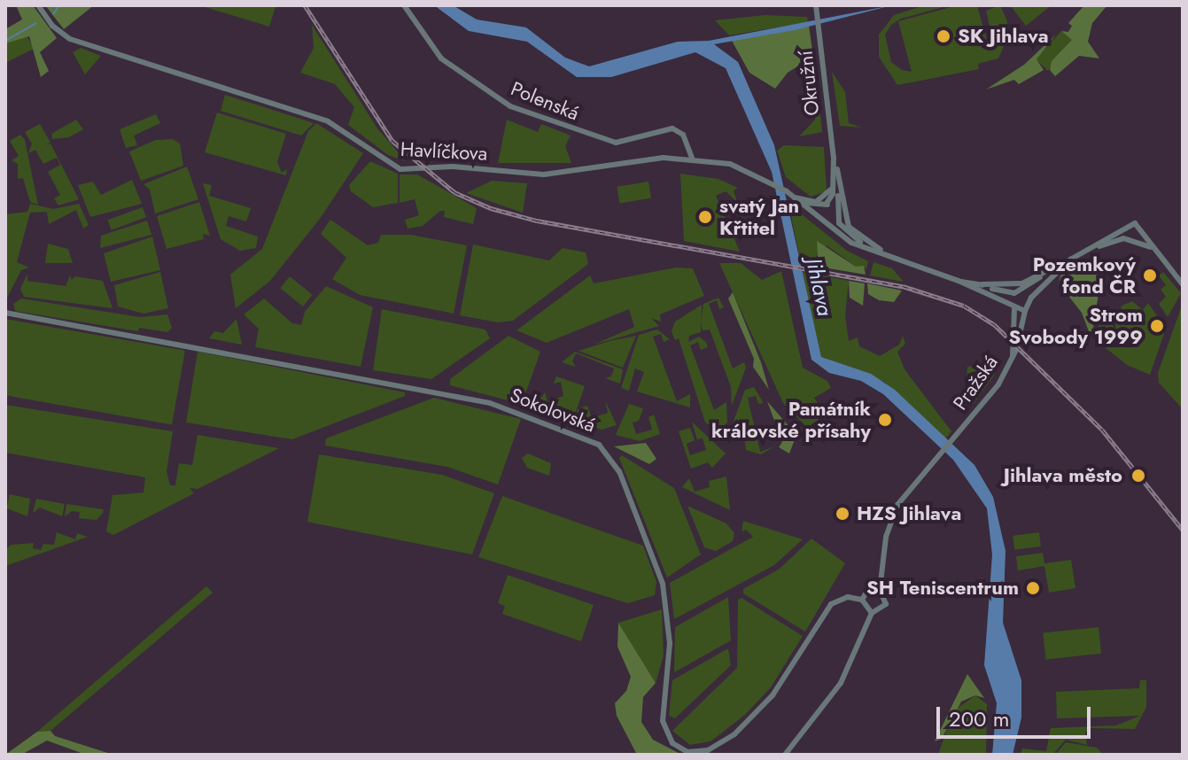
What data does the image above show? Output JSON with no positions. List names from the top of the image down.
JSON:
{
  "streets": {
    "street": [
      "Okružní",
      "Polenská",
      "Havlíčkova",
      "Pražská",
      "Sokolovská"
    ]
  },
  "crossings": [
    ["Okružní", "Havlíčkova"],
    ["Polenská", "Havlíčkova"],
    ["Havlíčkova", "Pražská"],
    ["Pražská", "Sokolovská"]
  ],
  "water": ["Jihlava"],
  "places": [
    "SK Jihlava",
    "svatý Jan Křtitel",
    "Pozemkový fond ČR",
    "Strom Svobody 1999",
    "Památník královské přísahy",
    "Jihlava město",
    "HZS Jihlava",
    "SH Teniscentrum"
  ],
  "scale_bar": "200 m"
}
